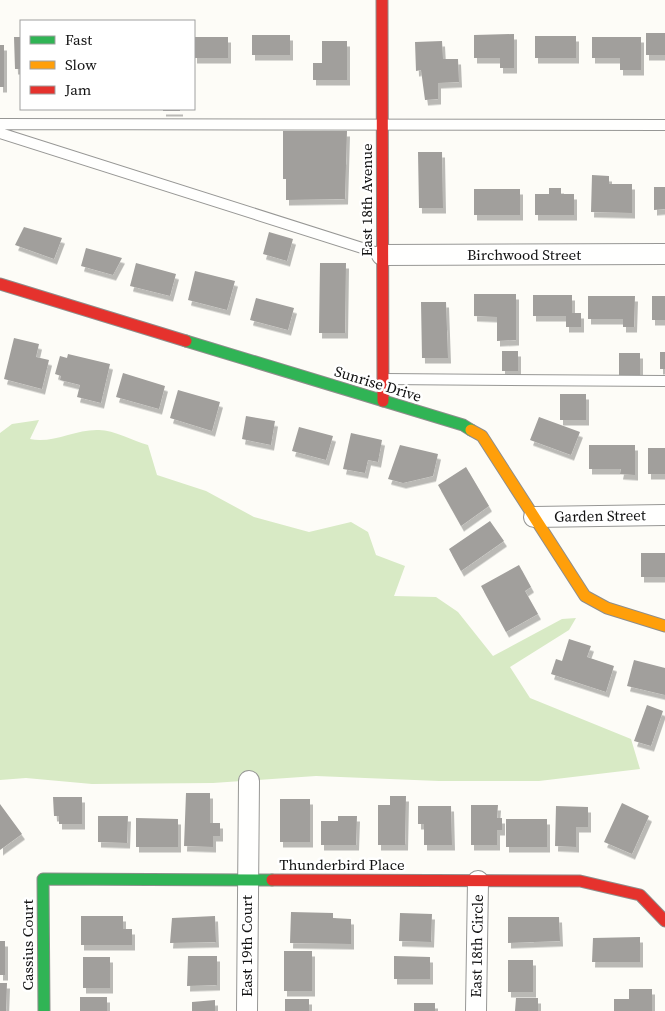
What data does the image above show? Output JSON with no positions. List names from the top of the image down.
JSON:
{
  "streets": {
    "street": [
      "East 18th Avenue",
      "Birchwood Street",
      "Sunrise Drive",
      "Garden Street",
      "Thunderbird Place",
      "Cassius Court",
      "East 19th Court",
      "East 18th Circle"
    ]
  },
  "crossings": [
    ["East 18th Avenue", "Birchwood Street"],
    ["East 18th Avenue", "Sunrise Drive"],
    ["Sunrise Drive", "Garden Street"],
    ["Thunderbird Place", "Cassius Court"],
    ["Thunderbird Place", "East 19th Court"],
    ["Thunderbird Place", "East 18th Circle"]
  ],
  "legend": ["Fast", "Slow", "Jam"]
}
